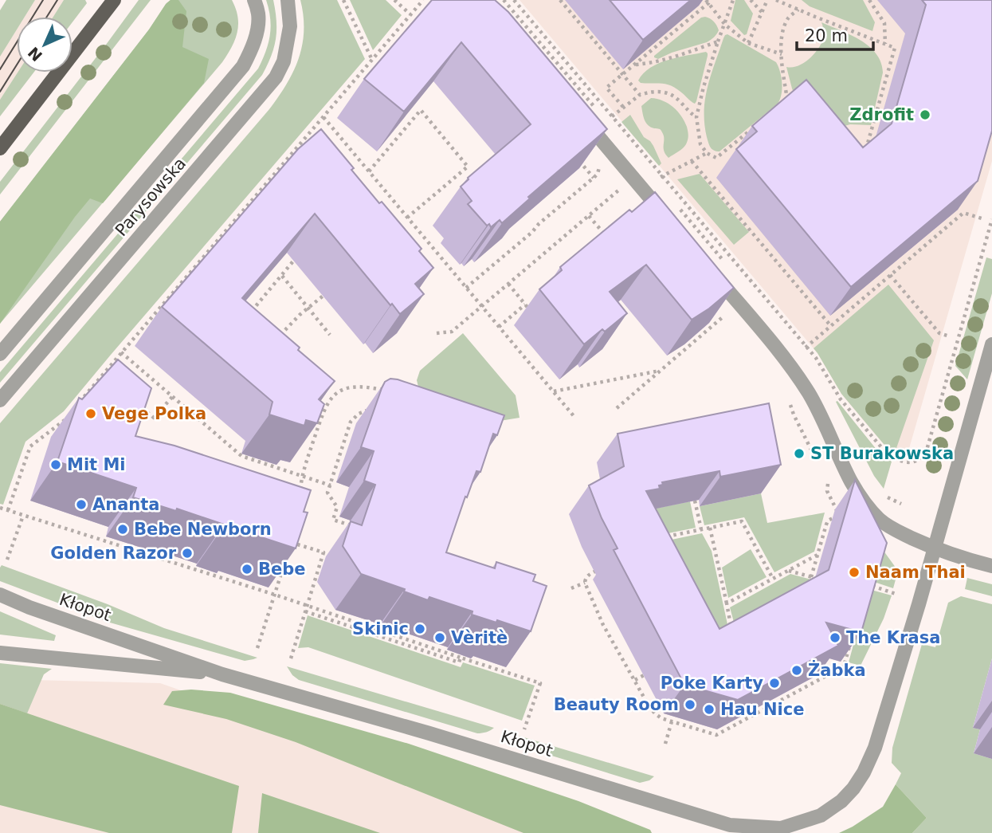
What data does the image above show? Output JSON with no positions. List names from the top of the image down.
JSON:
{
  "streets": {
    "street": ["Parysowska", "Kłopot"]
  },
  "places": [
    "Zdrofit",
    "Vege Polka",
    "ST Burakowska",
    "Mit Mi",
    "Ananta",
    "Bebe Newborn",
    "Golden Razor",
    "Bebe",
    "Naam Thai",
    "Skinic",
    "Vèritè",
    "The Krasa",
    "Żabka",
    "Poke Karty",
    "Beauty Room",
    "Hau Nice"
  ],
  "scale_bar": "20 m",
  "north": "bottom left"
}
